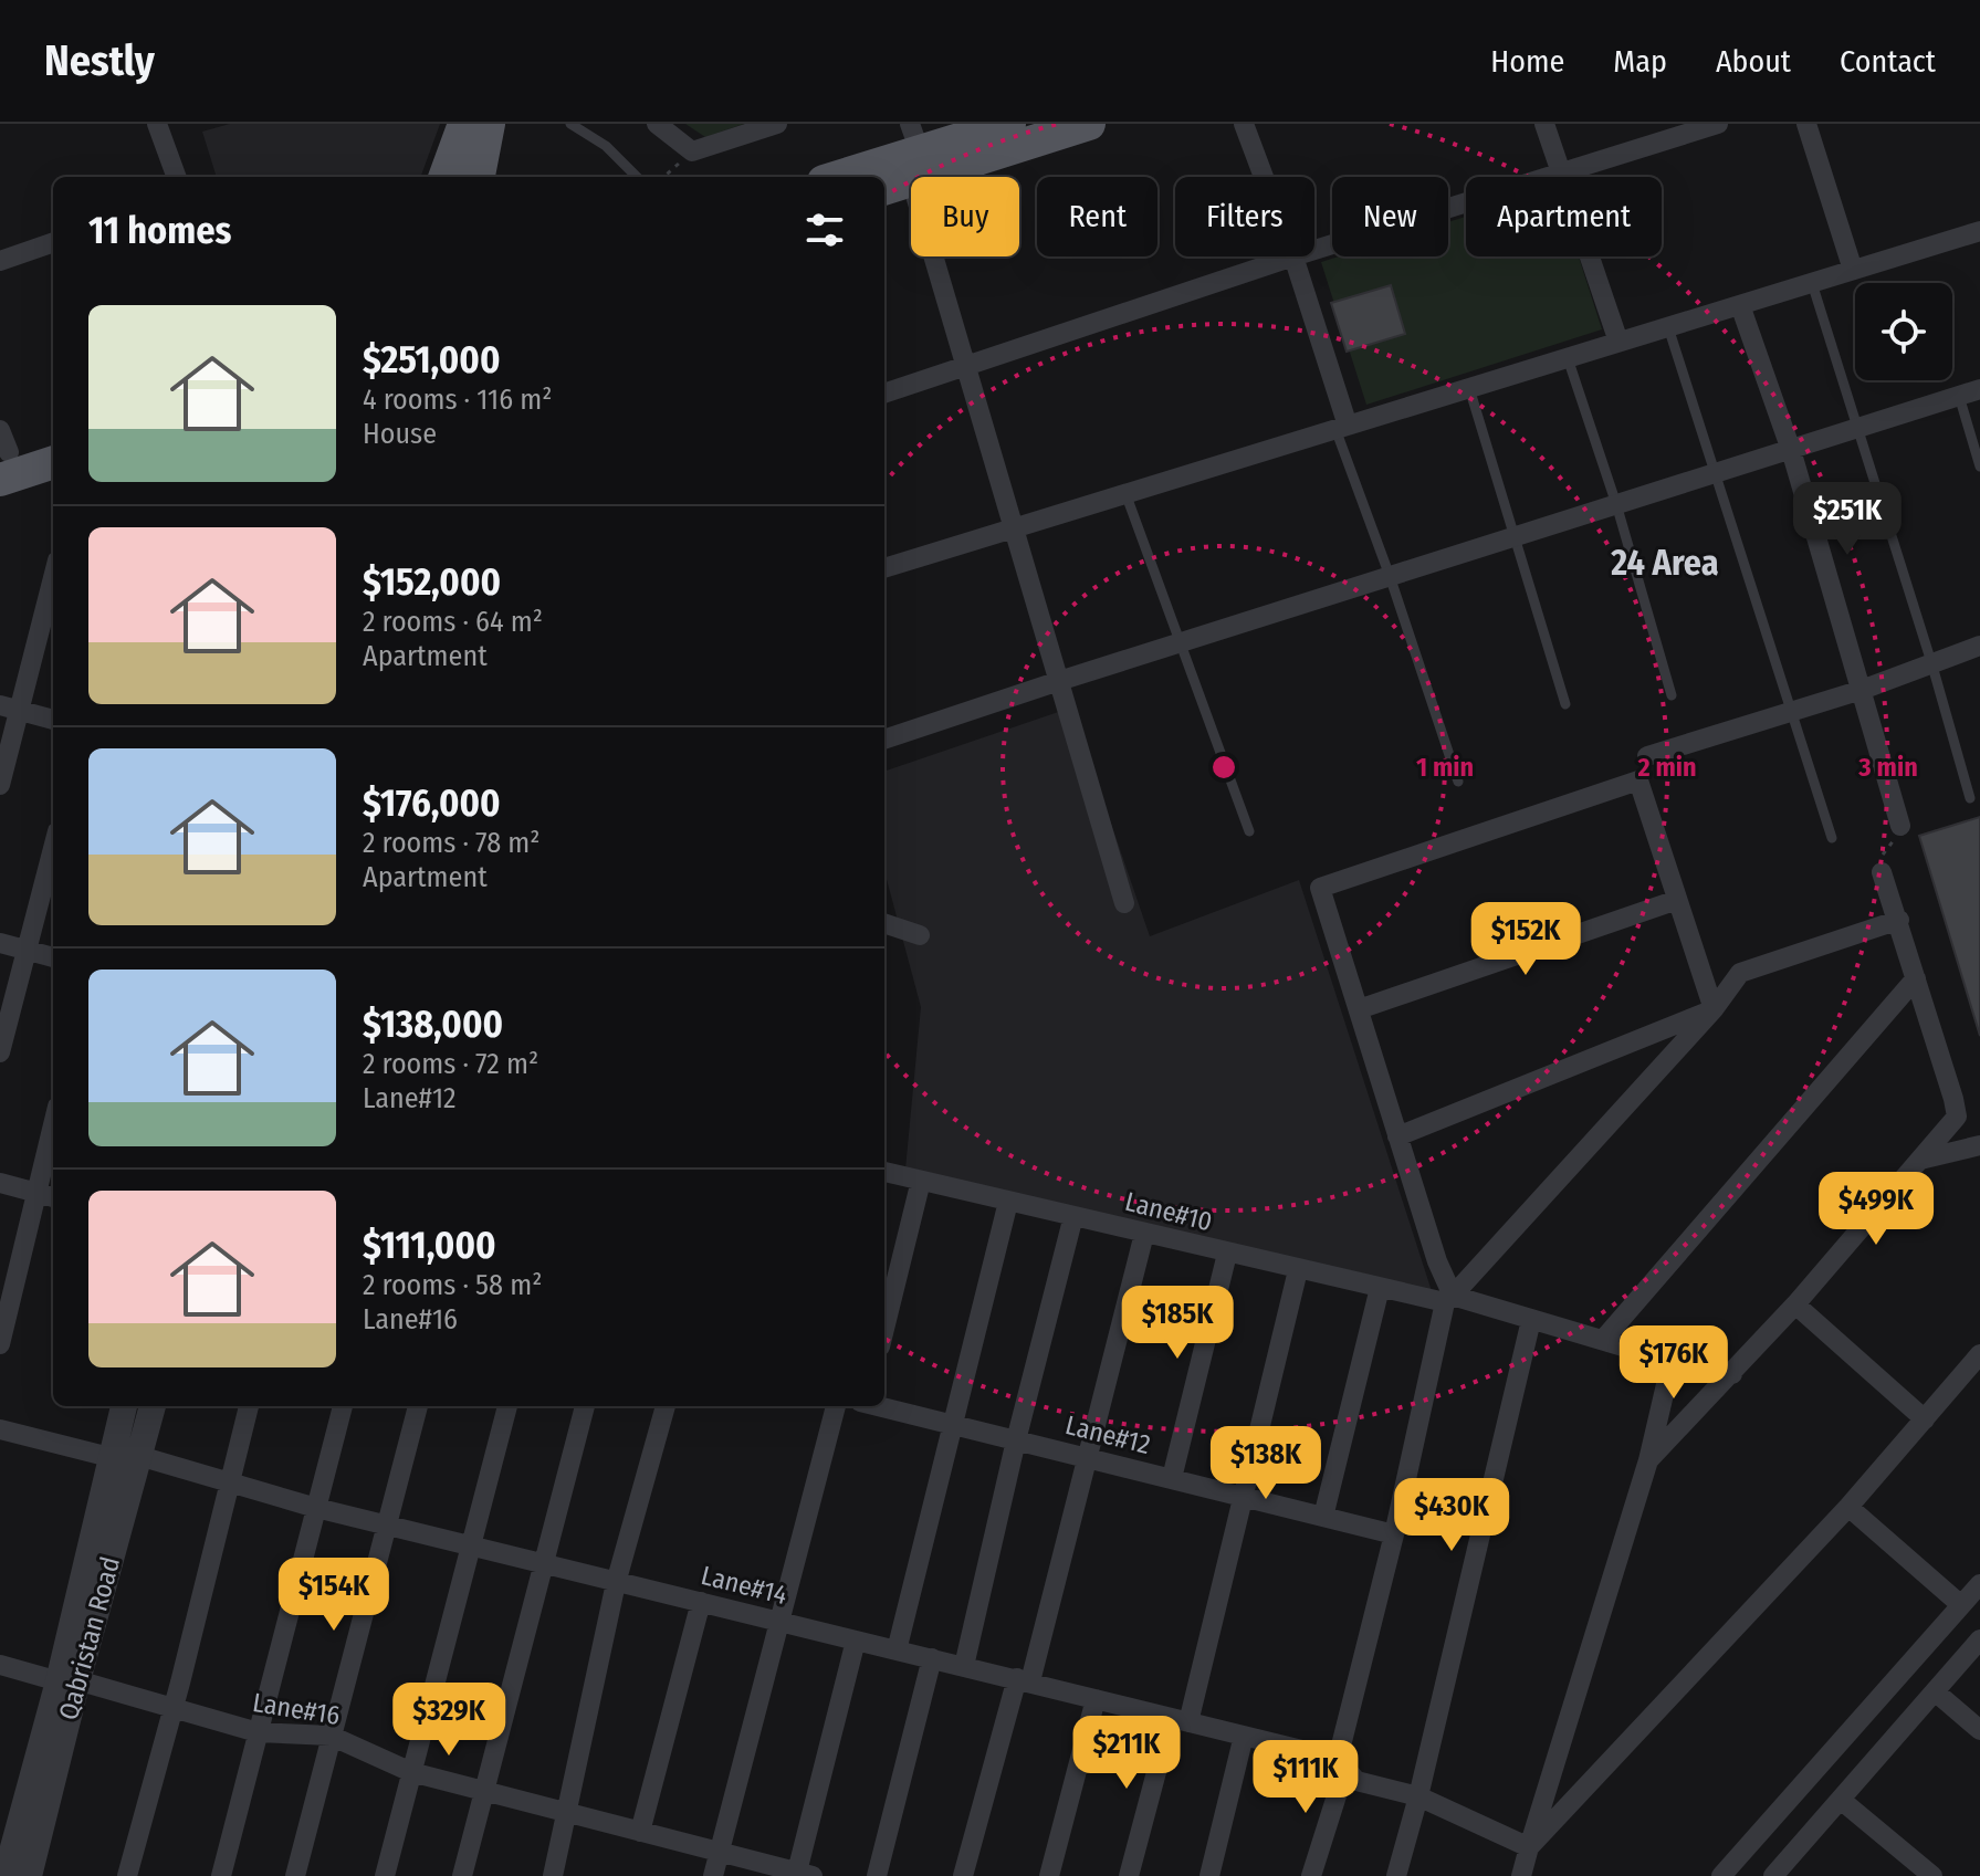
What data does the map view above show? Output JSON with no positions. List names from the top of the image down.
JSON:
{
  "streets": {
    "street": [
      "Lane#10",
      "Lane#12",
      "Lane#14",
      "Qabristan Road",
      "Lane#16"
    ]
  },
  "crossings": [
    ["Lane#14", "Qabristan Road"],
    ["Qabristan Road", "Lane#16"]
  ],
  "districts": ["24 Area"],
  "page": {
    "header": "Nestly",
    "nav": [
      "Home",
      "Map",
      "About",
      "Contact"
    ],
    "chip": [
      "Buy",
      "Rent",
      "Filters",
      "New",
      "Apartment"
    ],
    "heading": "11 homes",
    "list": [
      {
        "name": "$251,000",
        "note": "4 rooms · 116 m² · House"
      },
      {
        "name": "$152,000",
        "note": "2 rooms · 64 m² · Apartment"
      },
      {
        "name": "$176,000",
        "note": "2 rooms · 78 m² · Apartment"
      },
      {
        "name": "$138,000",
        "note": "2 rooms · 72 m² · Lane#12"
      },
      {
        "name": "$111,000",
        "note": "2 rooms · 58 m² · Lane#16"
      }
    ],
    "price": [
      "$251K",
      "$152K",
      "$499K",
      "$185K",
      "$176K",
      "$138K",
      "$430K",
      "$154K",
      "$329K",
      "$211K",
      "$111K"
    ]
  },
  "rings": ["1 min", "2 min", "3 min"]
}
